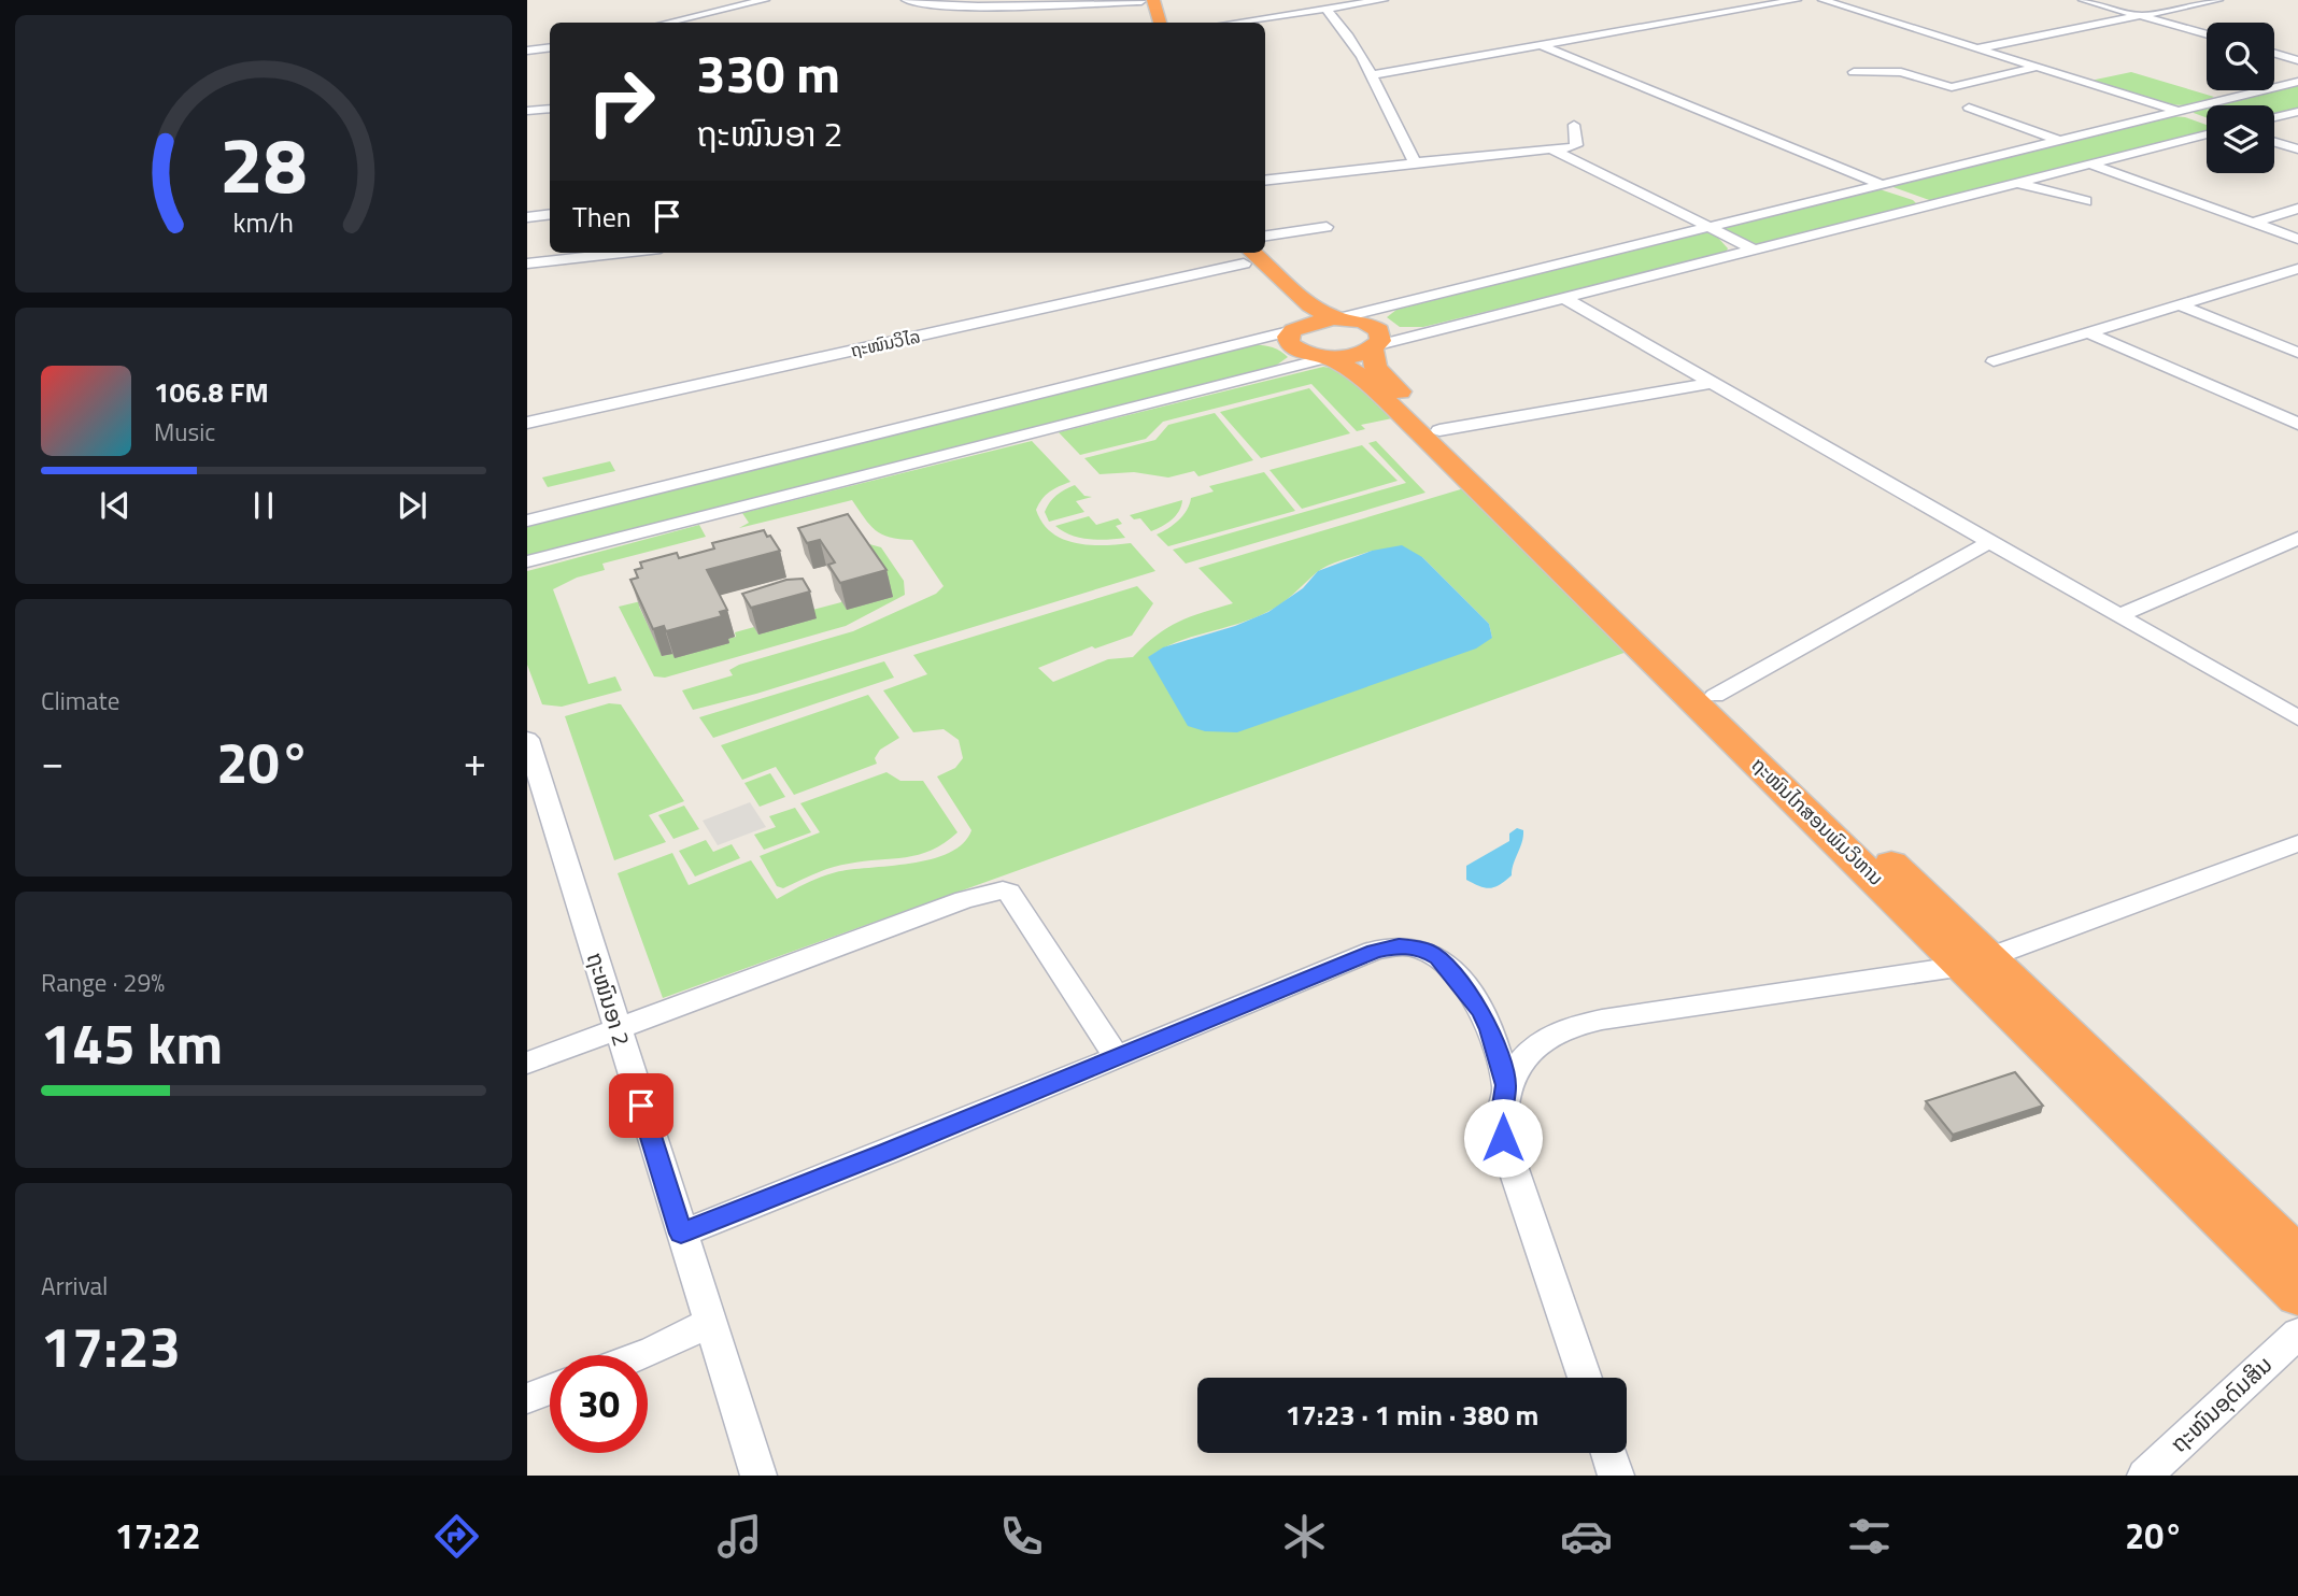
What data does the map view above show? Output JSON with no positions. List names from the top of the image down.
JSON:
{
  "streets": {
    "highway": ["ຖະໜົນໄກສອນພົມວິຫານ"],
    "street": ["ຖະໜົນວິໄລ", "ຖະໜົນອາ 2", "ຖະໜົນອຸດົມສິນ"]
  },
  "page": {
    "turn": ["330 m", "ຖະໜົນອາ 2"],
    "then": "Then",
    "song": ["106.8 FM", "Music"],
    "tile": [
      "Climate",
      ["Range · 29%", "145 km"],
      ["Arrival", "17:23"]
    ],
    "heat": ["−", "20°", "+"],
    "limit": "30",
    "trip": "17:23 · 1 min · 380 m",
    "tabs": ["17:22", "20°"],
    "gauge": ["28", "km/h"]
  }
}
